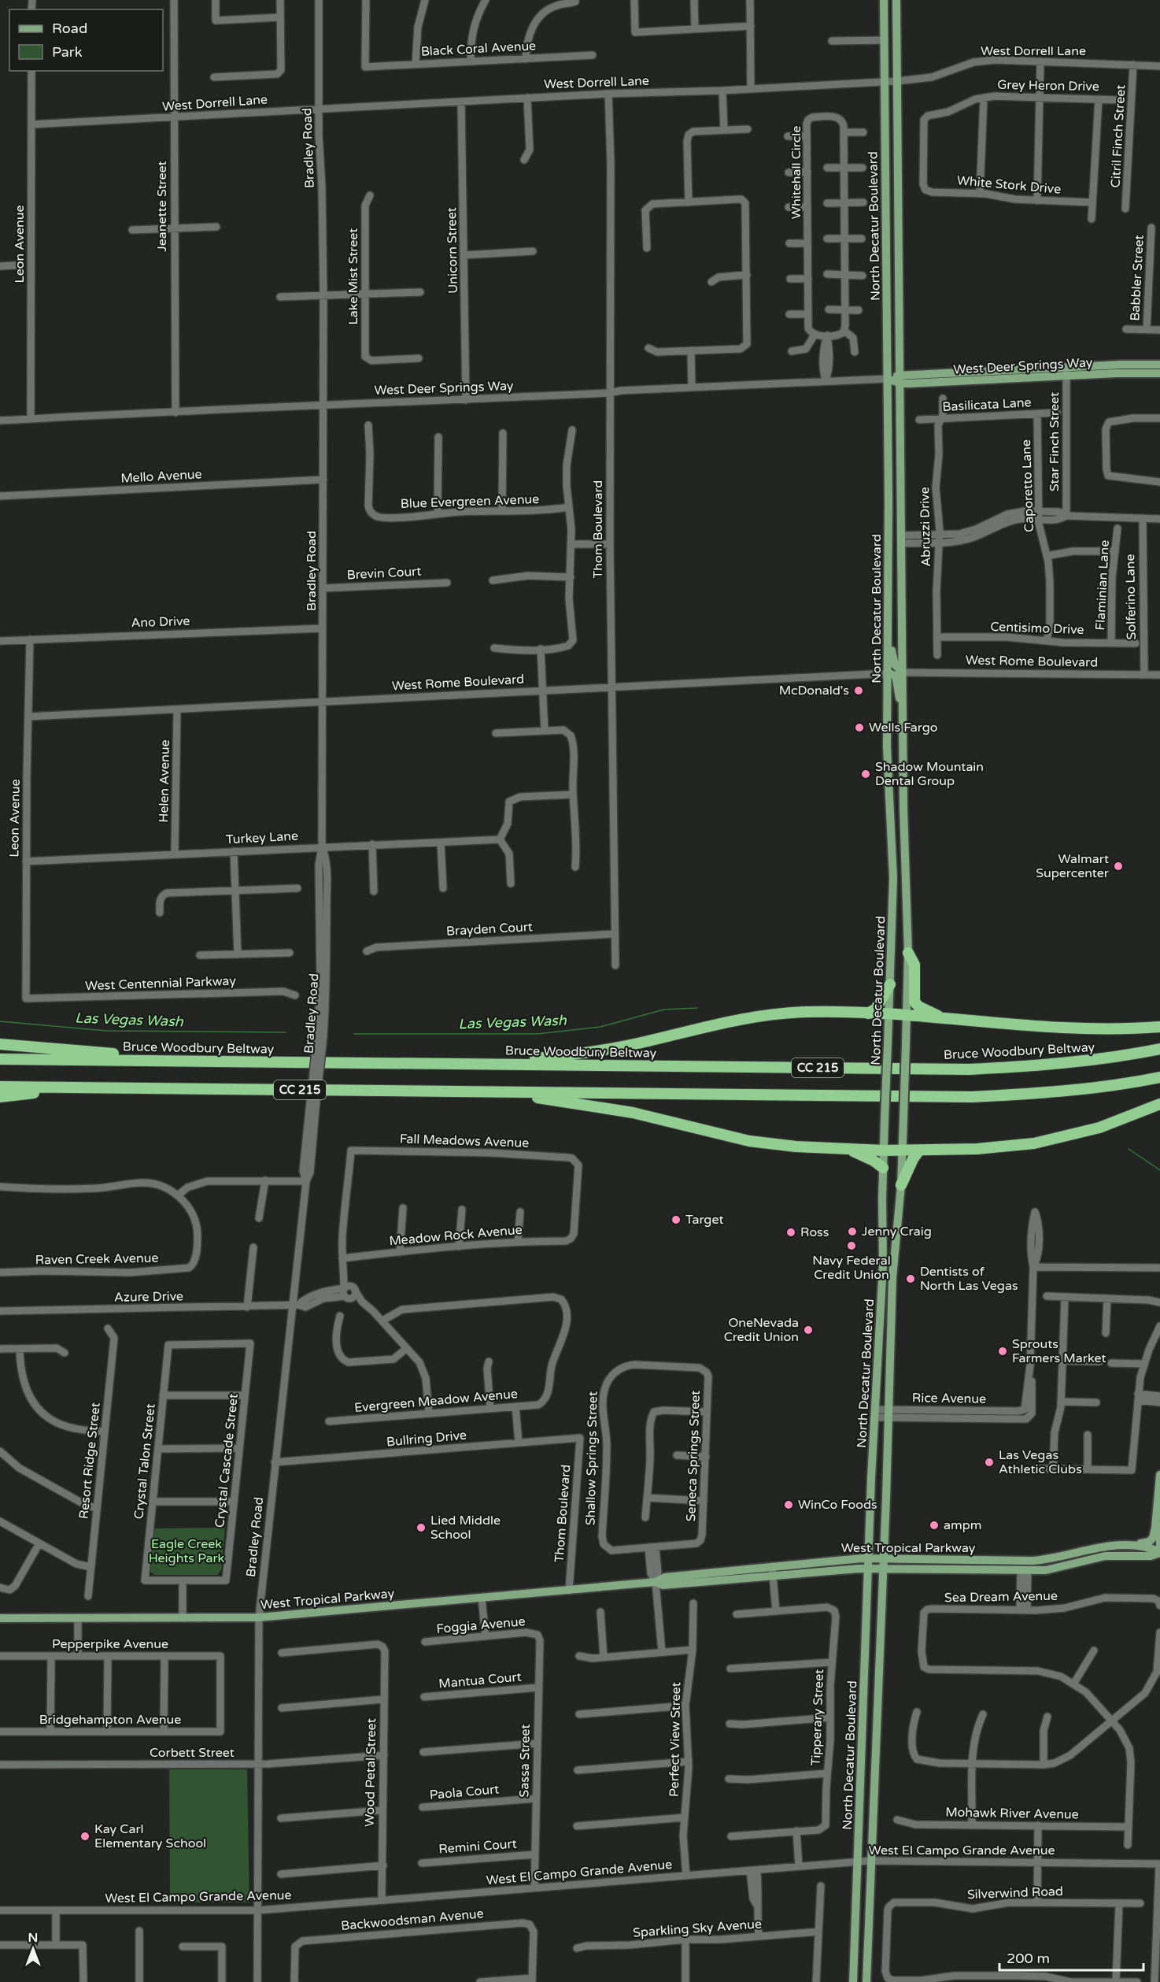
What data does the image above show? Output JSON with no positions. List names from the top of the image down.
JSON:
{
  "streets": {
    "highway": ["Bruce Woodbury Beltway", "CC 215"],
    "main road": ["North Decatur Boulevard", "West Deer Springs Way", "West Tropical Parkway"],
    "street": [
      "Black Coral Avenue",
      "West Dorrell Lane",
      "Grey Heron Drive",
      "Citril Finch Street",
      "Bradley Road",
      "Whitehall Circle",
      "White Stork Drive",
      "Jeanette Street",
      "Leon Avenue",
      "Unicorn Street",
      "Lake Mist Street",
      "Babbler Street",
      "Basilicata Lane",
      "Star Finch Street",
      "Mello Avenue",
      "Caporetto Lane",
      "Blue Evergreen Avenue",
      "Abruzzi Drive",
      "Thom Boulevard",
      "Brevin Court",
      "Flaminian Lane",
      "Solferino Lane",
      "Ano Drive",
      "Centisimo Drive",
      "West Rome Boulevard",
      "Helen Avenue",
      "Turkey Lane",
      "Brayden Court",
      "West Centennial Parkway",
      "Fall Meadows Avenue",
      "Meadow Rock Avenue",
      "Raven Creek Avenue",
      "Azure Drive",
      "Rice Avenue",
      "Evergreen Meadow Avenue",
      "Bullring Drive",
      "Seneca Springs Street",
      "Shallow Springs Street",
      "Resort Ridge Street",
      "Crystal Cascade Street",
      "Crystal Talon Street",
      "Sea Dream Avenue",
      "Foggia Avenue",
      "Pepperpike Avenue",
      "Mantua Court",
      "Tipperary Street",
      "Bridgehampton Avenue",
      "Perfect View Street",
      "Corbett Street",
      "Sassa Street",
      "Wood Petal Street",
      "Paola Court",
      "Mohawk River Avenue",
      "Remini Court",
      "West El Campo Grande Avenue",
      "Silverwind Road",
      "Backwoodsman Avenue",
      "Sparkling Sky Avenue"
    ]
  },
  "crossings": [
    ["West Dorrell Lane", "Citril Finch Street"],
    ["West Dorrell Lane", "Bradley Road"],
    ["West Dorrell Lane", "Jeanette Street"],
    ["West Dorrell Lane", "North Decatur Boulevard"],
    ["West Dorrell Lane", "Leon Avenue"],
    ["West Dorrell Lane", "Unicorn Street"],
    ["West Dorrell Lane", "Thom Boulevard"],
    ["Grey Heron Drive", "White Stork Drive"],
    ["Bradley Road", "West Deer Springs Way"],
    ["Bradley Road", "Mello Avenue"],
    ["Bradley Road", "Brevin Court"],
    ["Bradley Road", "Ano Drive"],
    ["Bradley Road", "West Rome Boulevard"],
    ["Bradley Road", "Turkey Lane"],
    ["Bradley Road", "Azure Drive"],
    ["Bradley Road", "Bullring Drive"],
    ["Bradley Road", "West Tropical Parkway"],
    ["Bradley Road", "Corbett Street"],
    ["Bradley Road", "West El Campo Grande Avenue"],
    ["Jeanette Street", "West Deer Springs Way"],
    ["North Decatur Boulevard", "West Deer Springs Way"],
    ["North Decatur Boulevard", "West Rome Boulevard"],
    ["North Decatur Boulevard", "Rice Avenue"],
    ["North Decatur Boulevard", "West Tropical Parkway"],
    ["North Decatur Boulevard", "West El Campo Grande Avenue"],
    ["Leon Avenue", "West Deer Springs Way"],
    ["Leon Avenue", "Ano Drive"],
    ["Leon Avenue", "West Rome Boulevard"],
    ["Leon Avenue", "Turkey Lane"],
    ["Leon Avenue", "West Centennial Parkway"],
    ["Unicorn Street", "West Deer Springs Way"],
    ["West Deer Springs Way", "Star Finch Street"],
    ["West Deer Springs Way", "Thom Boulevard"],
    ["Basilicata Lane", "Caporetto Lane"],
    ["Basilicata Lane", "Abruzzi Drive"],
    ["Caporetto Lane", "Centisimo Drive"],
    ["Abruzzi Drive", "Centisimo Drive"],
    ["Thom Boulevard", "West Rome Boulevard"],
    ["Thom Boulevard", "Brayden Court"],
    ["Thom Boulevard", "Bullring Drive"],
    ["Thom Boulevard", "West Tropical Parkway"],
    ["Flaminian Lane", "Centisimo Drive"],
    ["Solferino Lane", "West Rome Boulevard"],
    ["West Rome Boulevard", "Helen Avenue"],
    ["Helen Avenue", "Turkey Lane"],
    ["Fall Meadows Avenue", "Meadow Rock Avenue"],
    ["Seneca Springs Street", "Shallow Springs Street"],
    ["Crystal Cascade Street", "Crystal Talon Street"],
    ["Foggia Avenue", "Sassa Street"],
    ["Pepperpike Avenue", "Bridgehampton Avenue"],
    ["Mantua Court", "Sassa Street"],
    ["Perfect View Street", "West El Campo Grande Avenue"],
    ["Corbett Street", "Wood Petal Street"],
    ["Sassa Street", "Paola Court"],
    ["Sassa Street", "Remini Court"],
    ["Sassa Street", "West El Campo Grande Avenue"],
    ["Wood Petal Street", "West El Campo Grande Avenue"]
  ],
  "water": ["Las Vegas Wash"],
  "parks": ["Eagle Creek Heights Park"],
  "places": [
    "McDonald's",
    "Wells Fargo",
    "Shadow Mountain Dental Group",
    "Walmart Supercenter",
    "Target",
    "Jenny Craig",
    "Ross",
    "Navy Federal Credit Union",
    "Dentists of North Las Vegas",
    "OneNevada Credit Union",
    "Sprouts Farmers Market",
    "Las Vegas Athletic Clubs",
    "WinCo Foods",
    "ampm",
    "Lied Middle School",
    "Kay Carl Elementary School"
  ],
  "legend": ["Road", "Park"],
  "scale_bar": "200 m",
  "north": "top"
}
